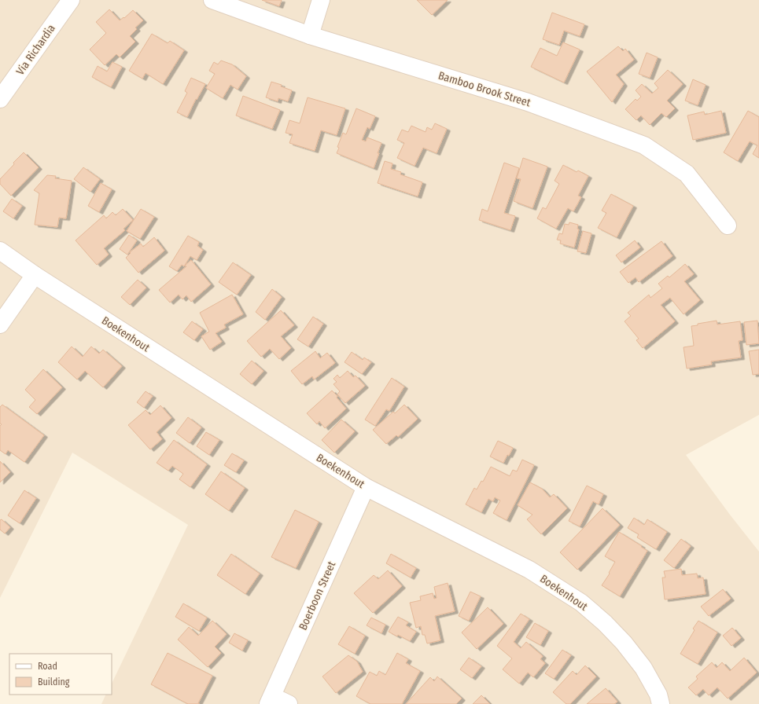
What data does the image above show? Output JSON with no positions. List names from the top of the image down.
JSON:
{
  "streets": {
    "street": [
      "Via Richardia",
      "Bamboo Brook Street",
      "Boekenhout",
      "Boerboon Street"
    ]
  },
  "crossings": [
    ["Boekenhout", "Boerboon Street"]
  ],
  "legend": ["Road", "Building"]
}
